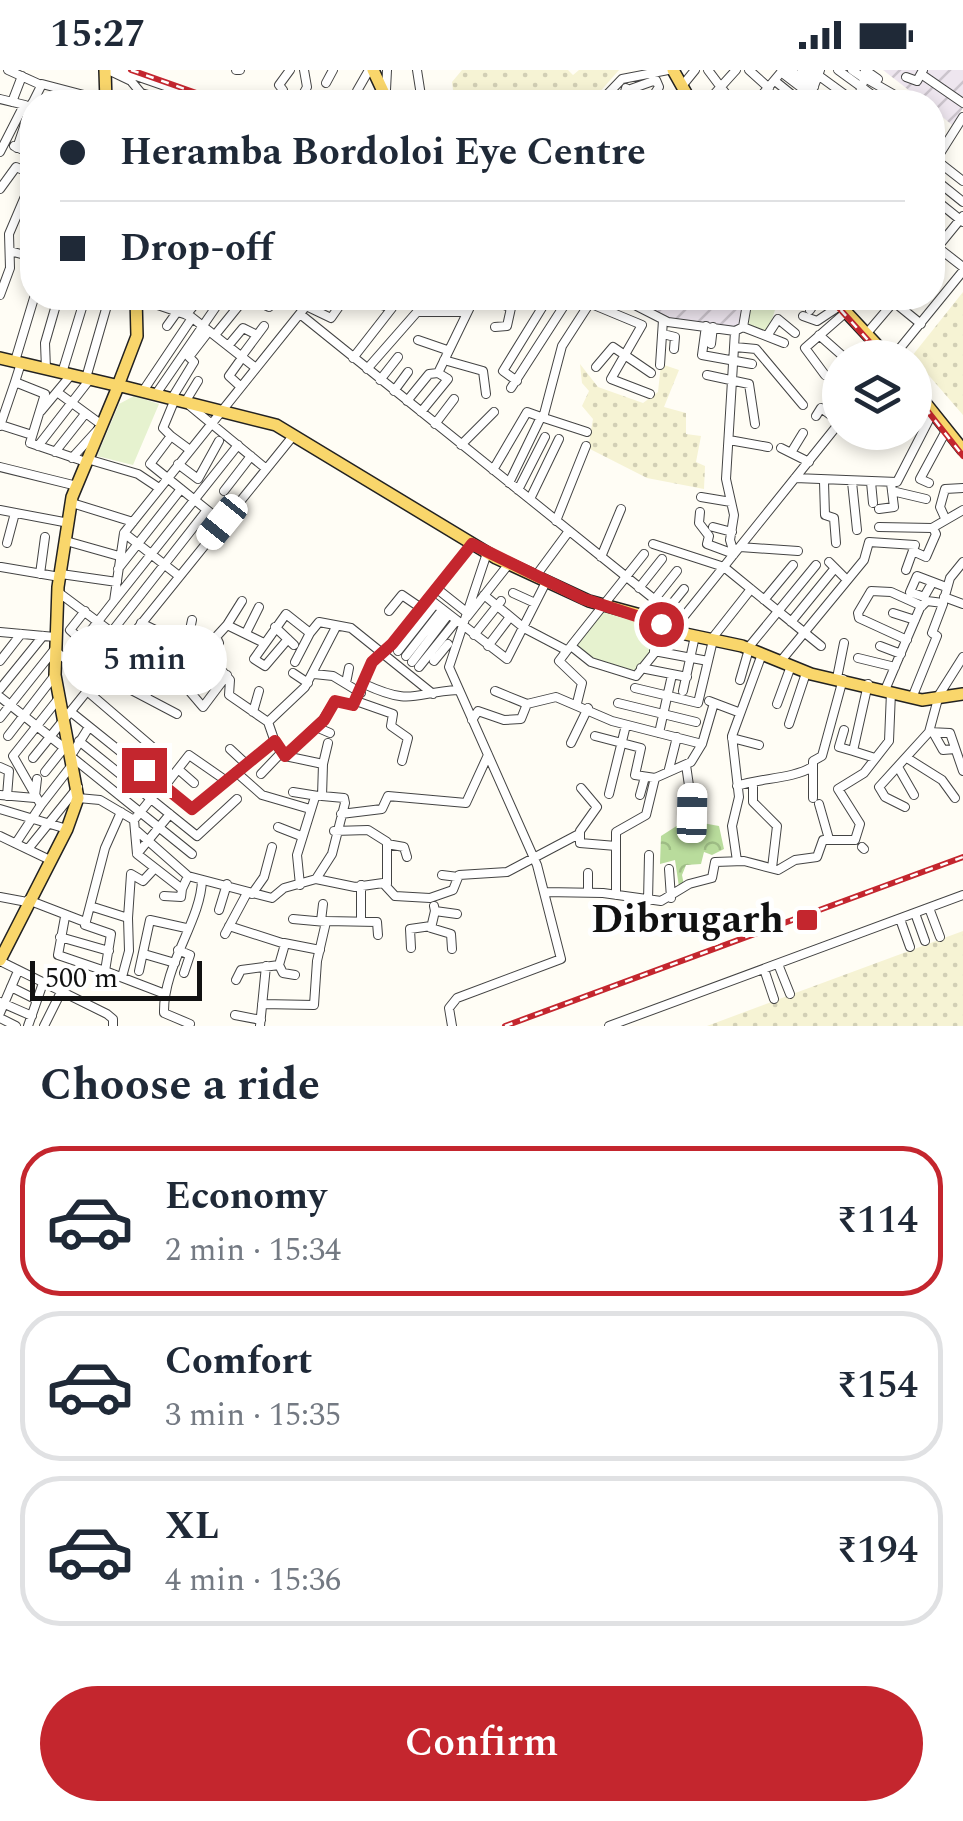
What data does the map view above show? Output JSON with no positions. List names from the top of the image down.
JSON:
{
  "places": {
    "transit": ["Dibrugarh"]
  },
  "scale_bar": "500 m",
  "page": {
    "status": "15:27",
    "banner": ["Heramba Bordoloi Eye Centre", "Drop-off"],
    "bubble": "5 min",
    "scale": "500 m",
    "heading": "Choose a ride",
    "list": [
      {
        "name": "Economy",
        "note": "2 min · 15:34",
        "value": "₹114"
      },
      {
        "name": "Comfort",
        "note": "3 min · 15:35",
        "value": "₹154"
      },
      {
        "name": "XL",
        "note": "4 min · 15:36",
        "value": "₹194"
      }
    ],
    "buttons": "Confirm"
  }
}
